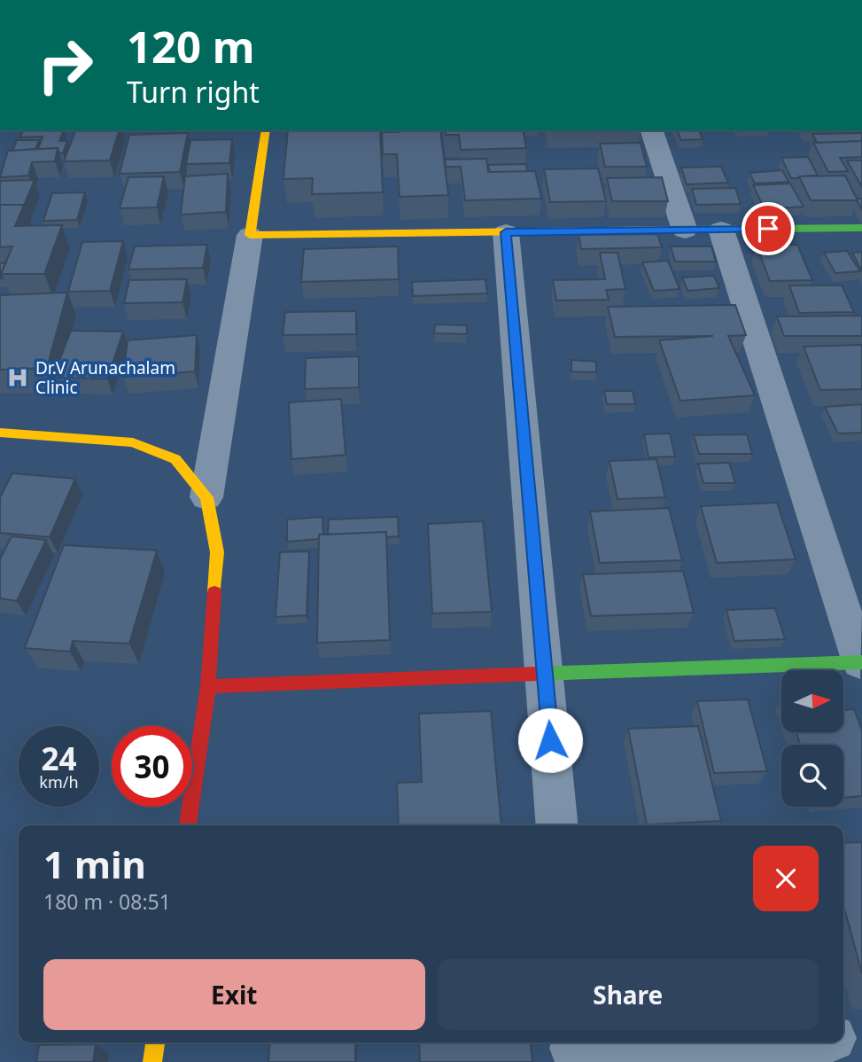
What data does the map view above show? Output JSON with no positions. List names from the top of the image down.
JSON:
{
  "places": {
    "hospital": ["Dr.V Arunachalam Clinic"]
  },
  "north": "right",
  "page": {
    "turn": ["120 m", "Turn right"],
    "speed": "24 km/h",
    "limit": "30",
    "heading": ["1 min", "180 m · 08:51"],
    "buttons": ["Exit", "Share"]
  }
}
